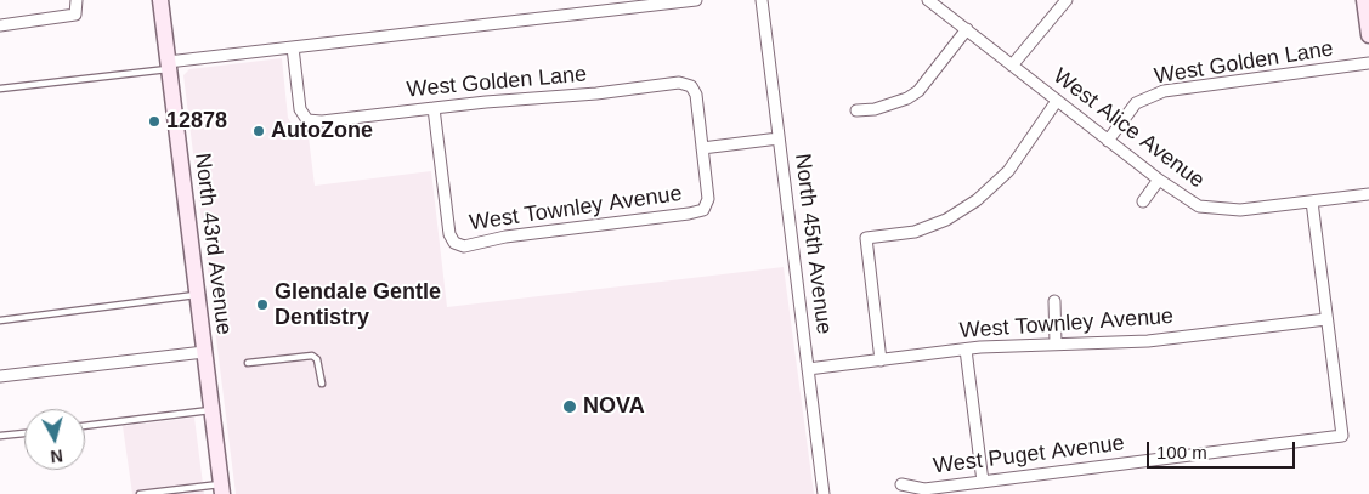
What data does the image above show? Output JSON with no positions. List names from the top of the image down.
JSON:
{
  "streets": {
    "main road": ["North 43rd Avenue"],
    "street": [
      "West Golden Lane",
      "West Alice Avenue",
      "West Townley Avenue",
      "North 45th Avenue",
      "West Puget Avenue"
    ]
  },
  "crossings": [
    ["West Golden Lane", "West Alice Avenue"],
    ["West Golden Lane", "West Townley Avenue"],
    ["West Townley Avenue", "North 45th Avenue"],
    ["West Townley Avenue", "West Puget Avenue"]
  ],
  "places": [
    "12878",
    "AutoZone",
    "Glendale Gentle Dentistry",
    "NOVA"
  ],
  "scale_bar": "100 m",
  "north": "bottom"
}
